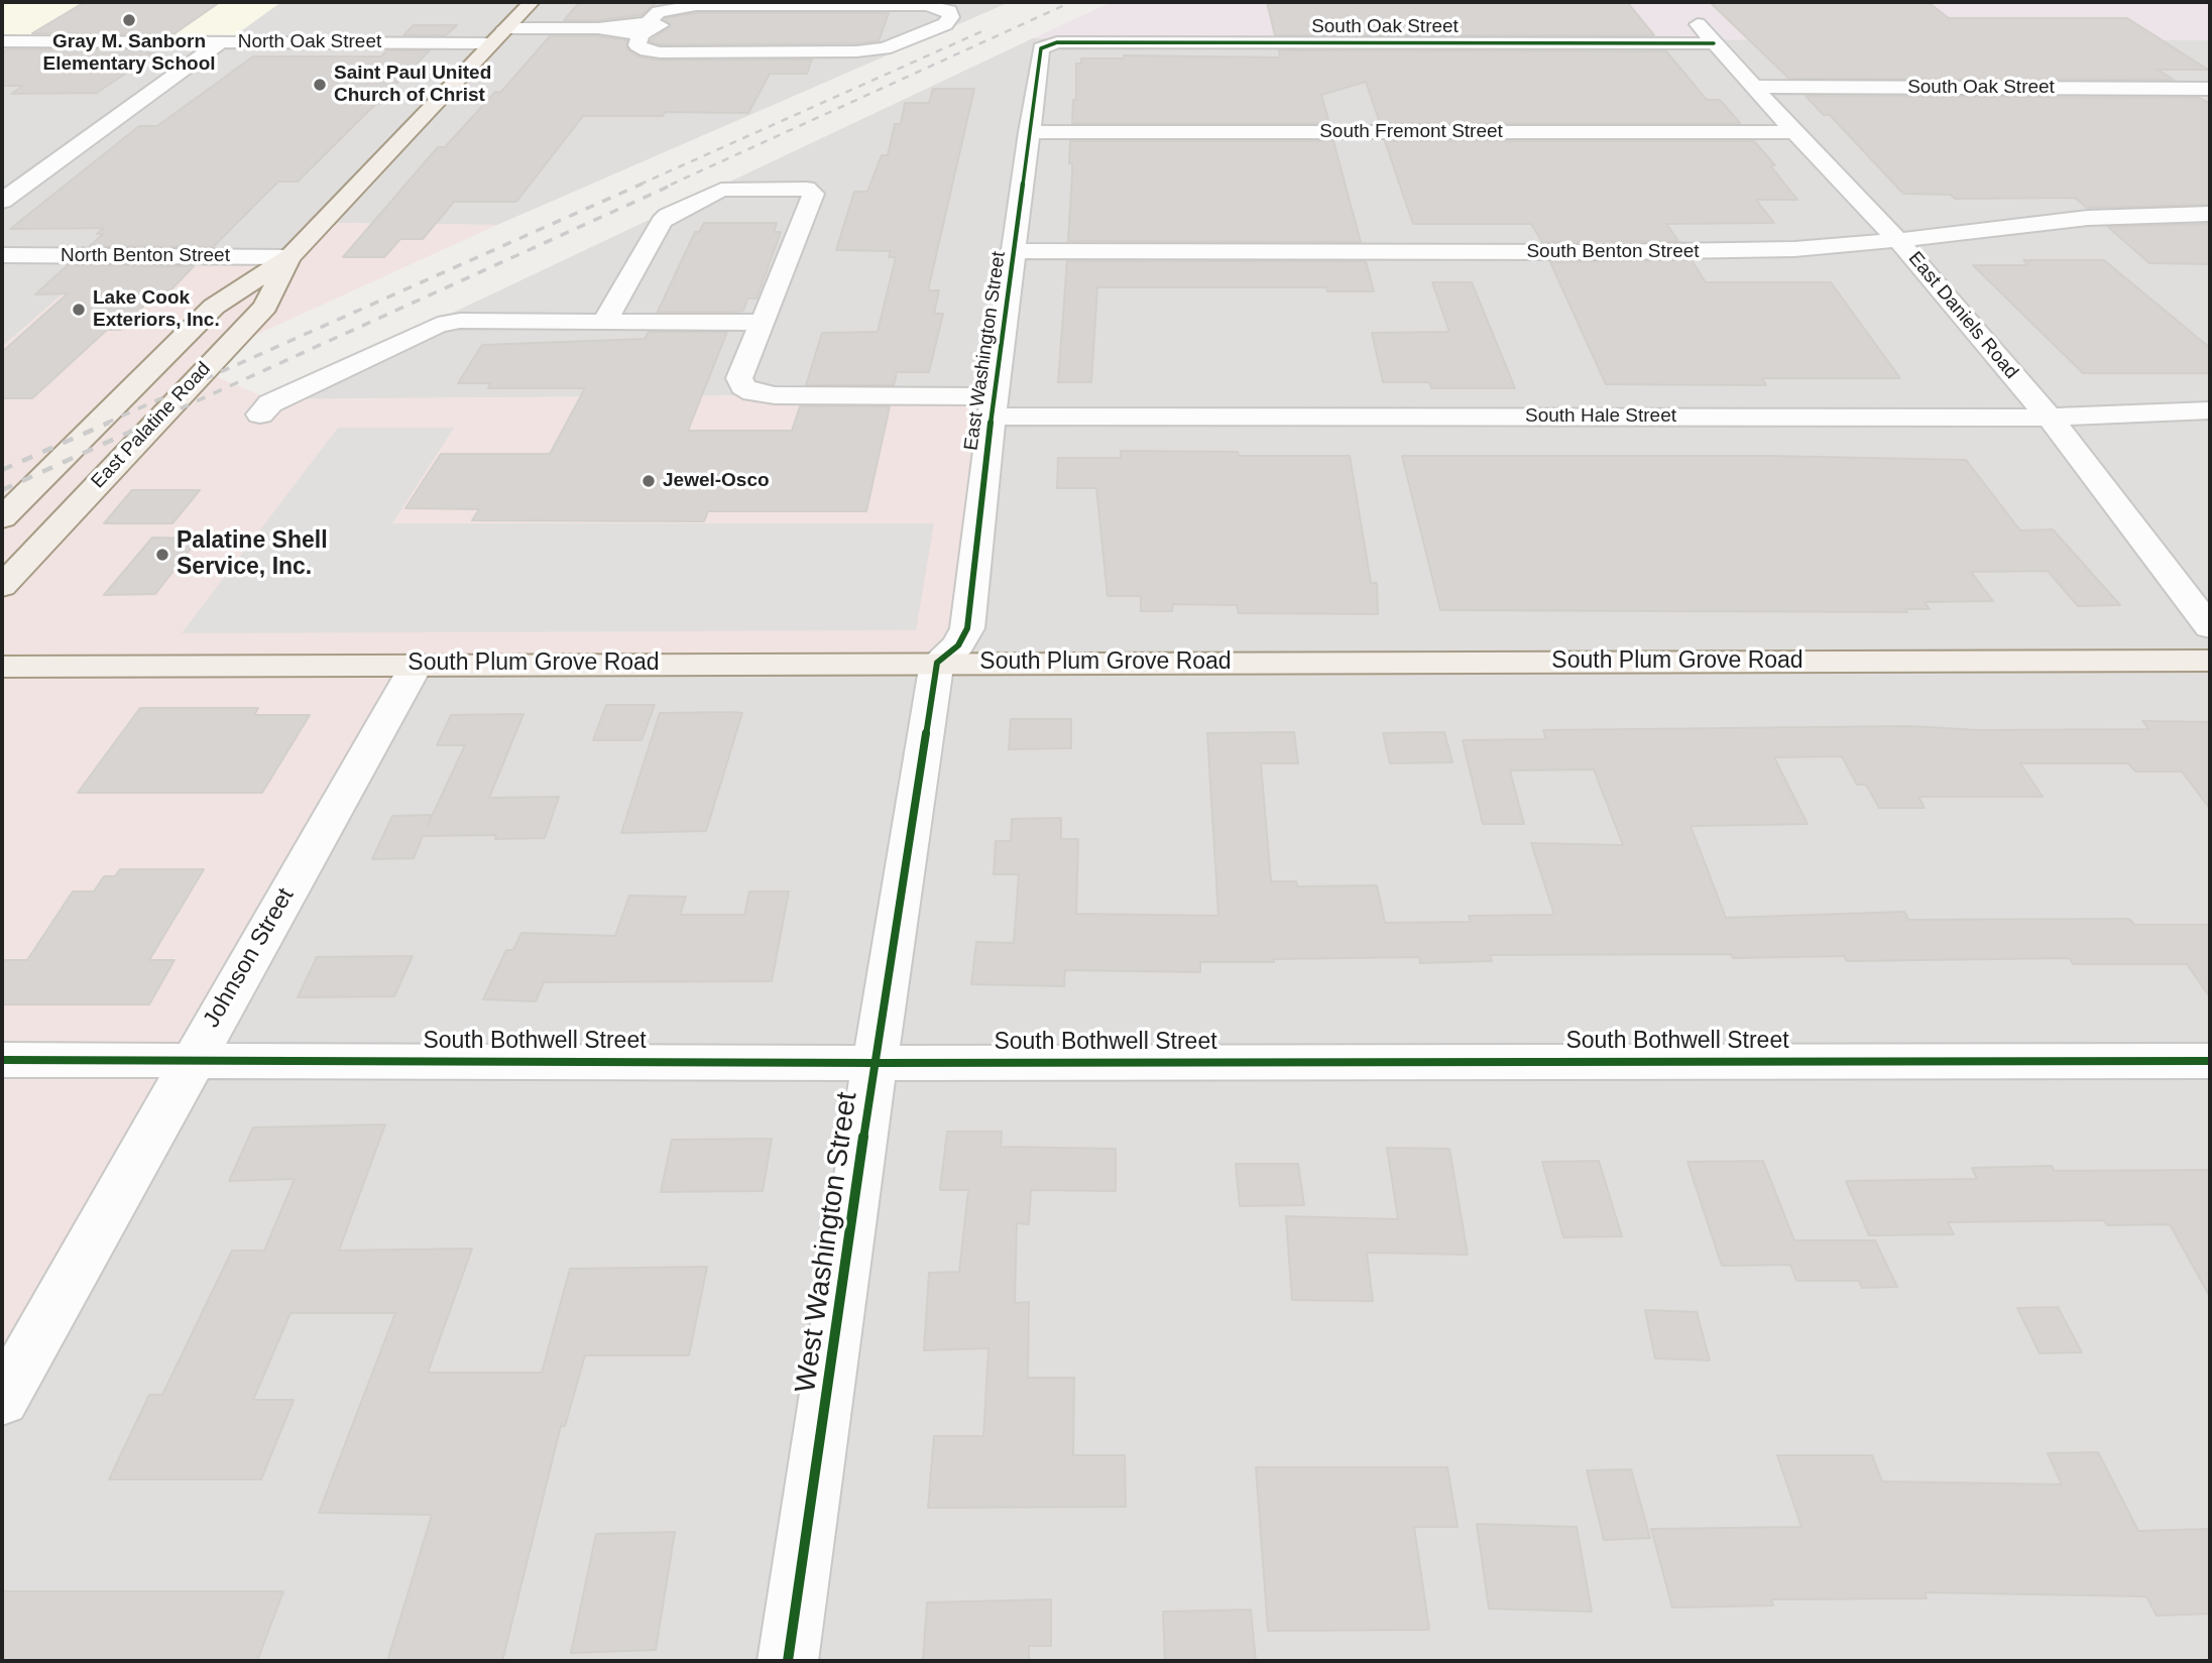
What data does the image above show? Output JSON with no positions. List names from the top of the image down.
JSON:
{
  "streets": {
    "main road": ["East Palatine Road", "South Plum Grove Road"],
    "street": [
      "South Oak Street",
      "North Oak Street",
      "South Fremont Street",
      "South Benton Street",
      "North Benton Street",
      "East Daniels Road",
      "East Washington Street",
      "South Hale Street",
      "Johnson Street",
      "South Bothwell Street",
      "West Washington Street"
    ]
  },
  "crossings": [
    ["South Oak Street", "East Daniels Road"],
    ["South Oak Street", "East Washington Street"],
    ["North Oak Street", "East Palatine Road"],
    ["South Fremont Street", "East Daniels Road"],
    ["South Fremont Street", "East Washington Street"],
    ["South Benton Street", "East Daniels Road"],
    ["South Benton Street", "East Washington Street"],
    ["North Benton Street", "East Palatine Road"],
    ["East Daniels Road", "South Hale Street"],
    ["East Washington Street", "South Hale Street"],
    ["East Washington Street", "South Plum Grove Road"],
    ["East Washington Street", "West Washington Street"],
    ["South Plum Grove Road", "Johnson Street"],
    ["South Plum Grove Road", "West Washington Street"],
    ["Johnson Street", "South Bothwell Street"],
    ["South Bothwell Street", "West Washington Street"]
  ],
  "places": [
    "Gray M. Sanborn Elementary School",
    "Saint Paul United Church of Christ",
    "Lake Cook Exteriors, Inc.",
    "Jewel-Osco",
    "Palatine Shell Service, Inc."
  ]
}
